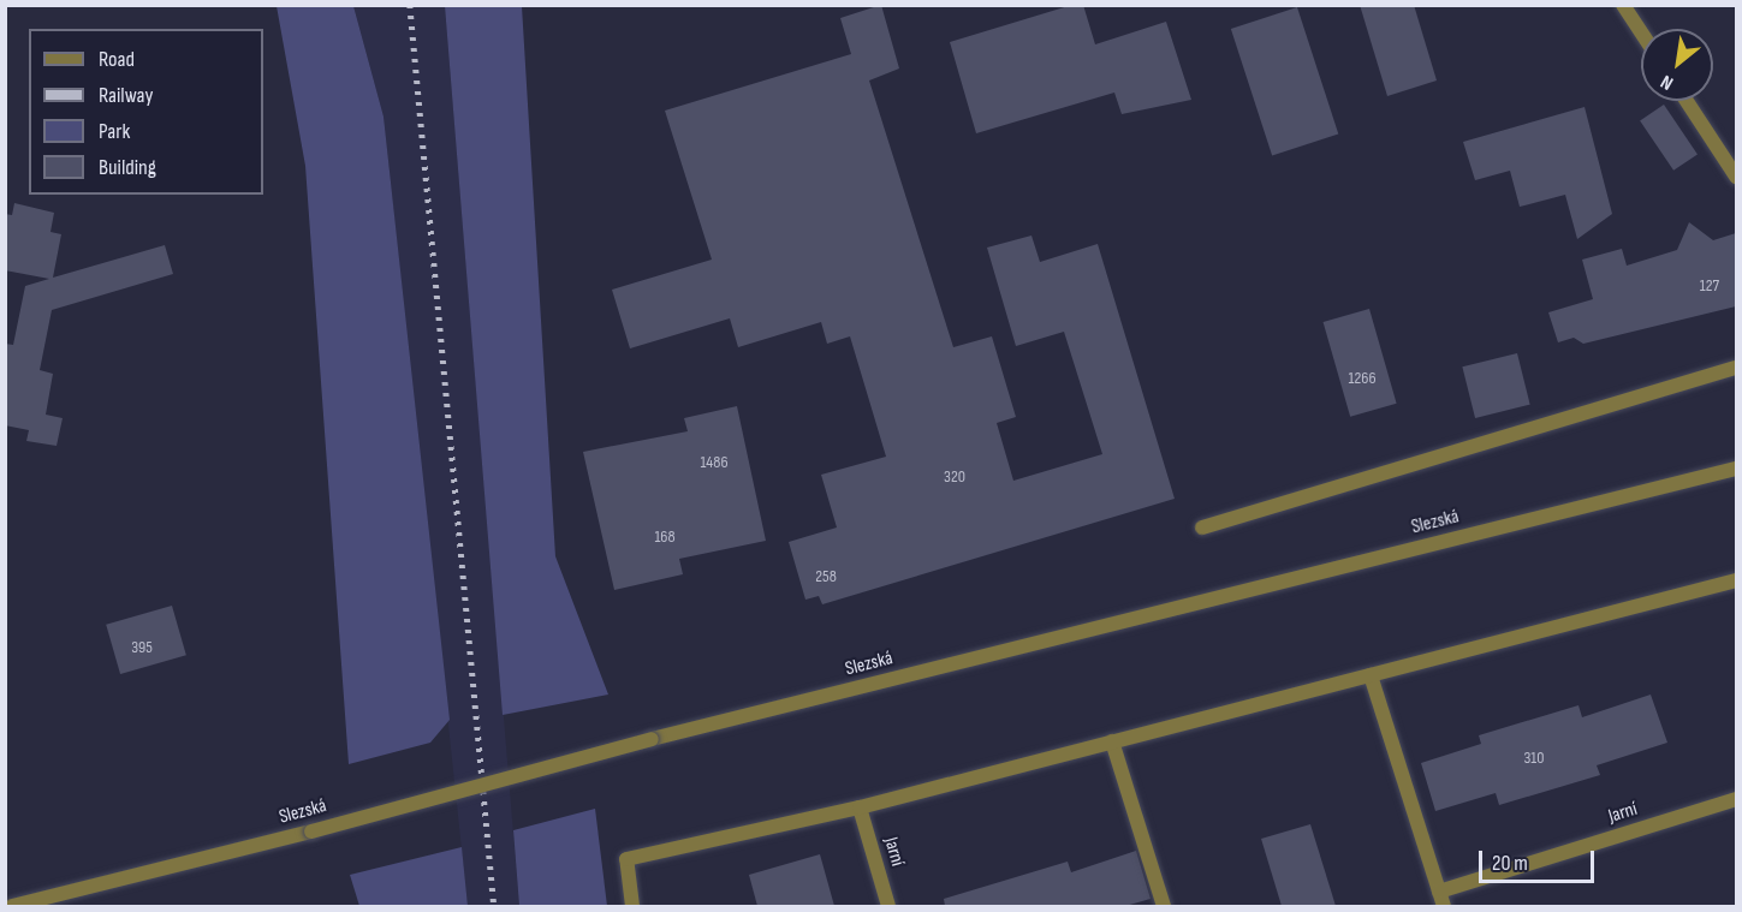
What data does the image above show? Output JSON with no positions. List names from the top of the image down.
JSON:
{
  "streets": {
    "street": ["Slezská", "Jarní"]
  },
  "house_numbers": [
    "127",
    "1266",
    "1486",
    "320",
    "168",
    "258",
    "395",
    "310"
  ],
  "legend": [
    "Road",
    "Railway",
    "Park",
    "Building"
  ],
  "scale_bar": "20 m",
  "north": "bottom left"
}
